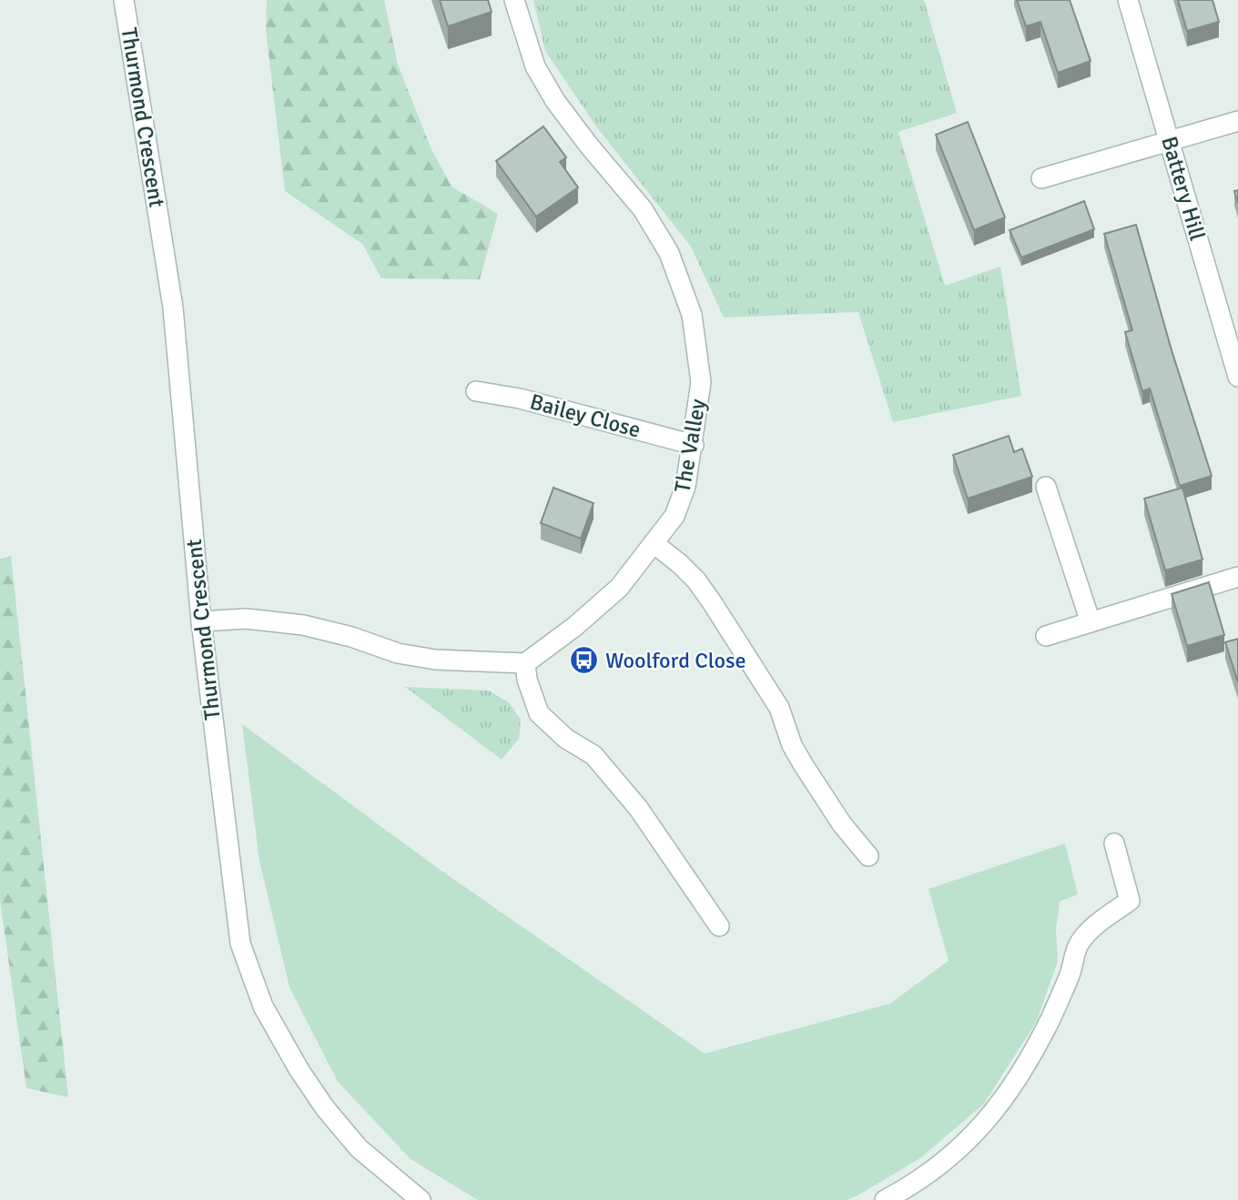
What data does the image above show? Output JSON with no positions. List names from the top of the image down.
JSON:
{
  "streets": {
    "street": [
      "Thurmond Crescent",
      "Battery Hill",
      "Bailey Close",
      "The Valley"
    ]
  },
  "crossings": [
    ["Bailey Close", "The Valley"]
  ],
  "places": {
    "bus stop": ["Woolford Close"]
  }
}
